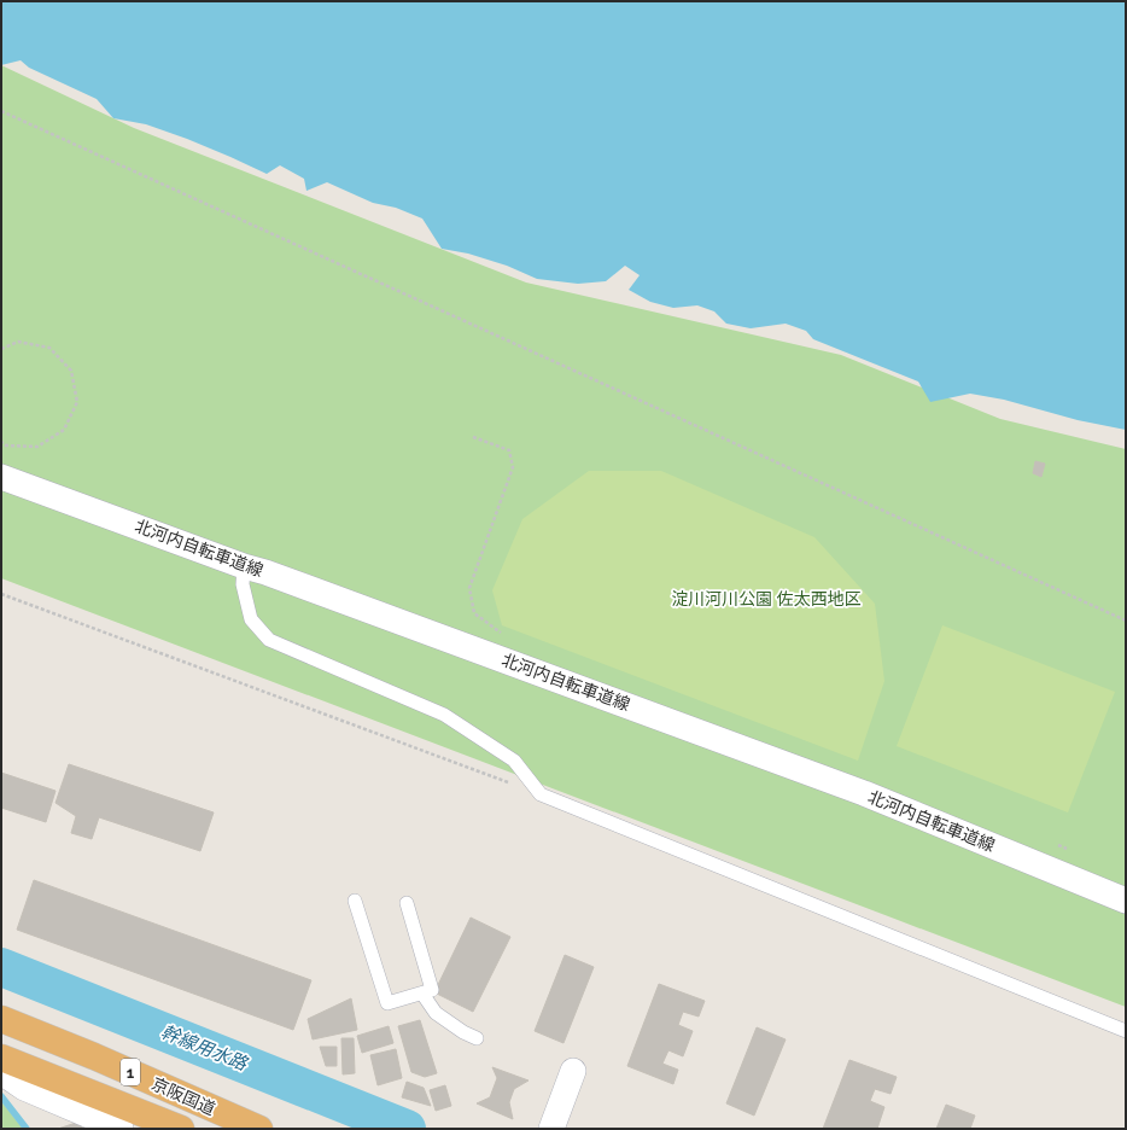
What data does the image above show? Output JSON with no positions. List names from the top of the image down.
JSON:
{
  "streets": {
    "highway": ["1", "京阪国道"],
    "street": ["北河内自転車道線"]
  },
  "water": ["幹線用水路"],
  "parks": ["淀川河川公園 佐太西地区"]
}
